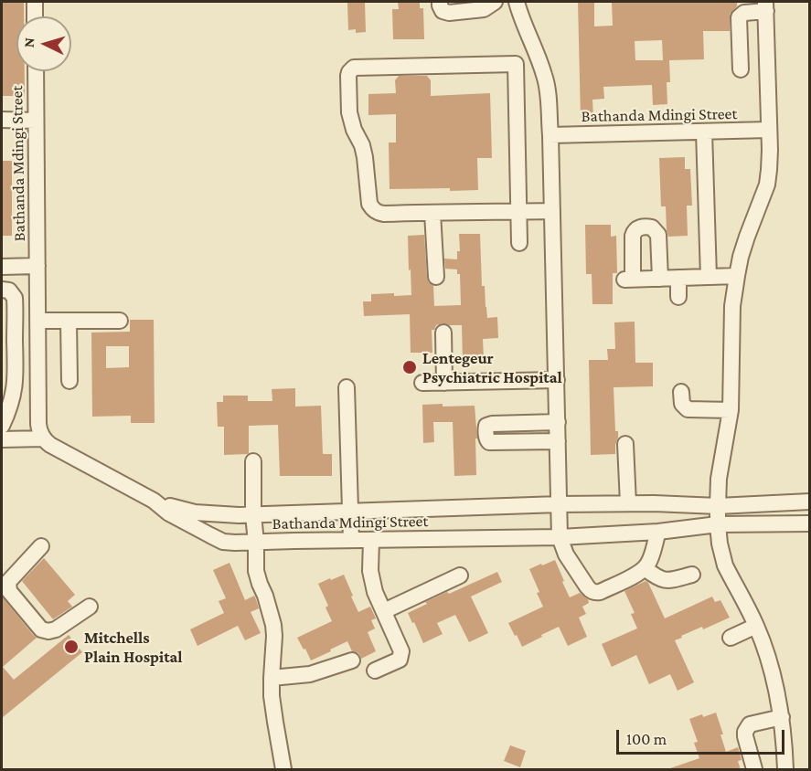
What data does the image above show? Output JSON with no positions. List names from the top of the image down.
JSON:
{
  "streets": {
    "street": ["Bathanda Mdingi Street"]
  },
  "places": ["Lentegeur Psychiatric Hospital", "Mitchells Plain Hospital"],
  "scale_bar": "100 m",
  "north": "left"
}
